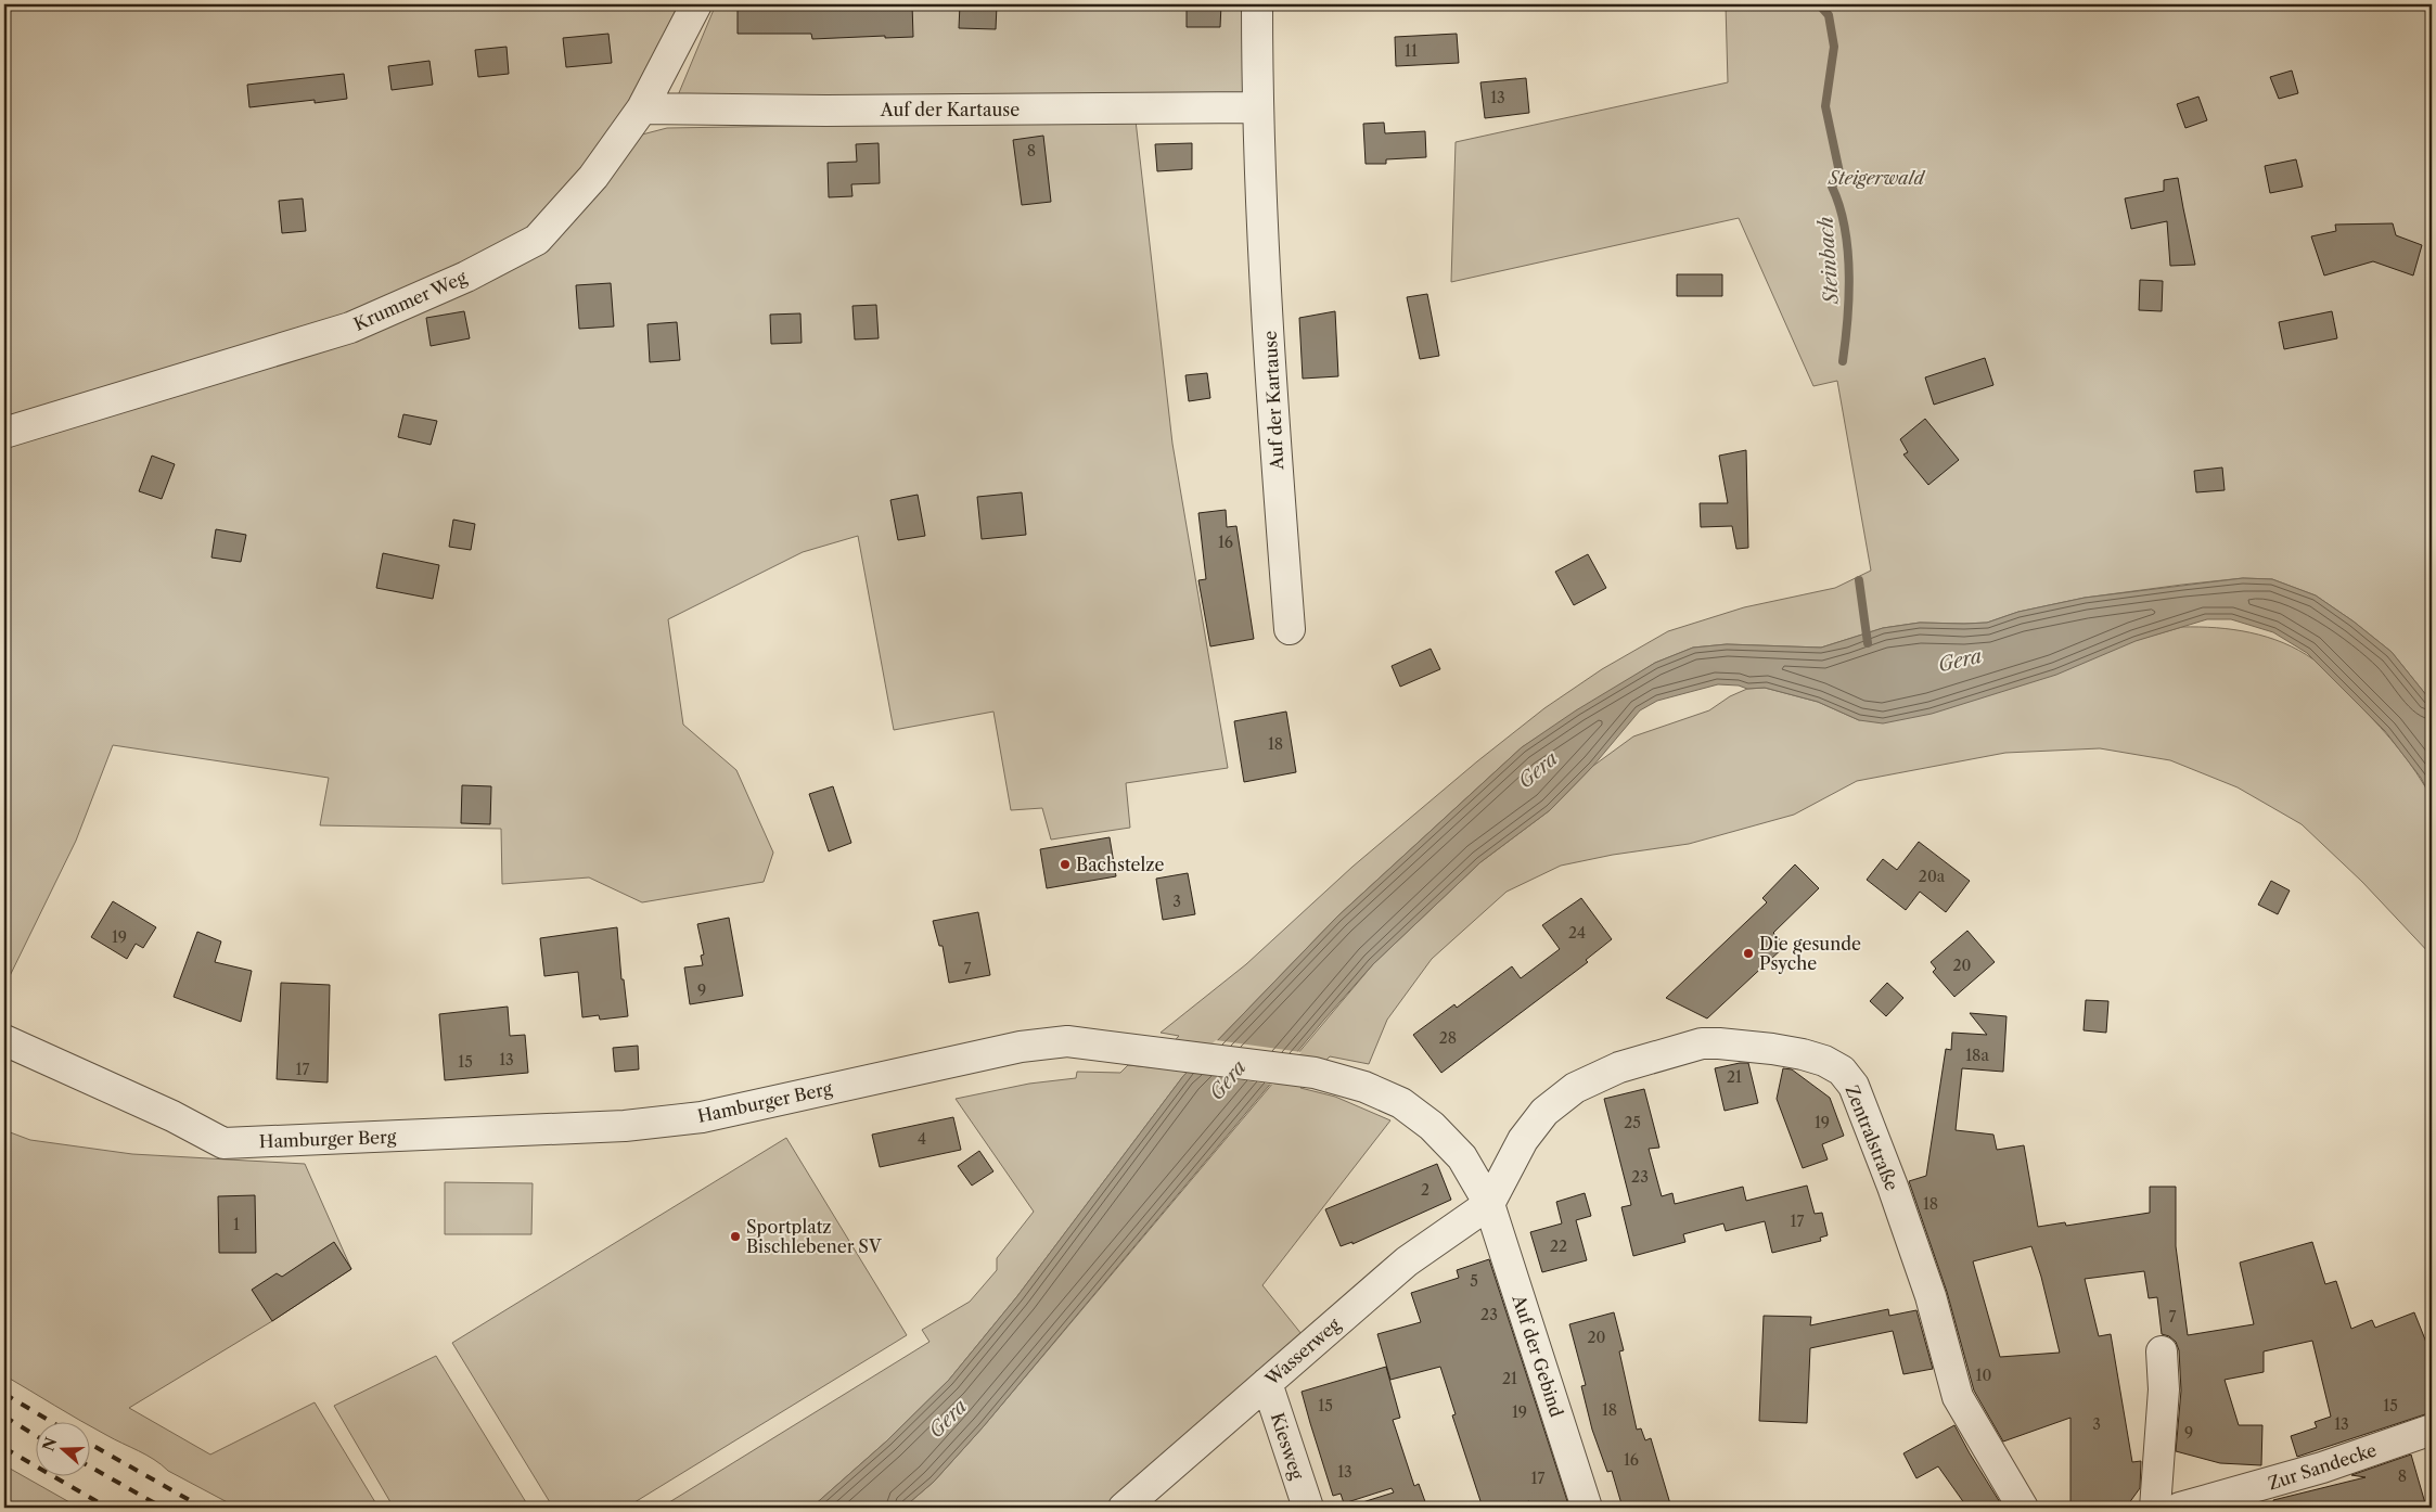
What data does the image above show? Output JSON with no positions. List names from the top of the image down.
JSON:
{
  "streets": {
    "street": [
      "Auf der Kartause",
      "Krummer Weg",
      "Hamburger Berg",
      "Zentralstraße",
      "Wasserweg",
      "Auf der Gebind",
      "Kiesweg",
      "Zur Sandecke"
    ]
  },
  "crossings": [
    ["Auf der Kartause", "Krummer Weg"],
    ["Hamburger Berg", "Zentralstraße"],
    ["Hamburger Berg", "Wasserweg"],
    ["Hamburger Berg", "Auf der Gebind"],
    ["Zentralstraße", "Wasserweg"],
    ["Zentralstraße", "Auf der Gebind"],
    ["Wasserweg", "Auf der Gebind"],
    ["Wasserweg", "Kiesweg"]
  ],
  "water": ["Steinbach", "Gera"],
  "parks": ["Steigerwald"],
  "places": ["Bachstelze", "Die gesunde Psyche", "Sportplatz Bischlebener SV"],
  "house_numbers": [
    "11",
    "13",
    "8",
    "16",
    "18",
    "20a",
    "3",
    "24",
    "19",
    "20",
    "7",
    "9",
    "28",
    "18a",
    "13",
    "15",
    "17",
    "21",
    "25",
    "19",
    "4",
    "23",
    "2",
    "18",
    "17",
    "1",
    "22",
    "5",
    "23",
    "7",
    "20",
    "10",
    "21",
    "15",
    "15",
    "18",
    "19",
    "3",
    "13",
    "9",
    "16",
    "13",
    "8",
    "17"
  ],
  "north": "left"
}
